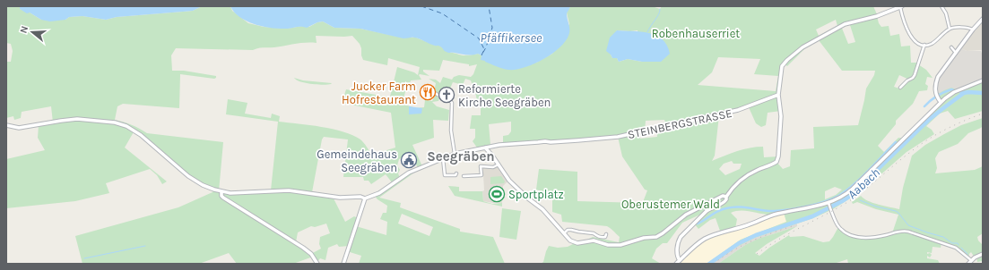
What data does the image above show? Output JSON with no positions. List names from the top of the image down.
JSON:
{
  "streets": {
    "street": ["STEINBERGSTRASSE"]
  },
  "districts": ["Seegräben"],
  "water": ["Pfäffikersee", "Aabach"],
  "parks": ["Robenhauserriet", "Oberustemer Wald"],
  "places": {
    "restaurant": ["Jucker Farm Hofrestaurant"],
    "church": ["Reformierte Kirche Seegräben"],
    "public building": ["Gemeindehaus Seegräben"],
    "sports": ["Sportplatz"]
  },
  "north": "left"
}
